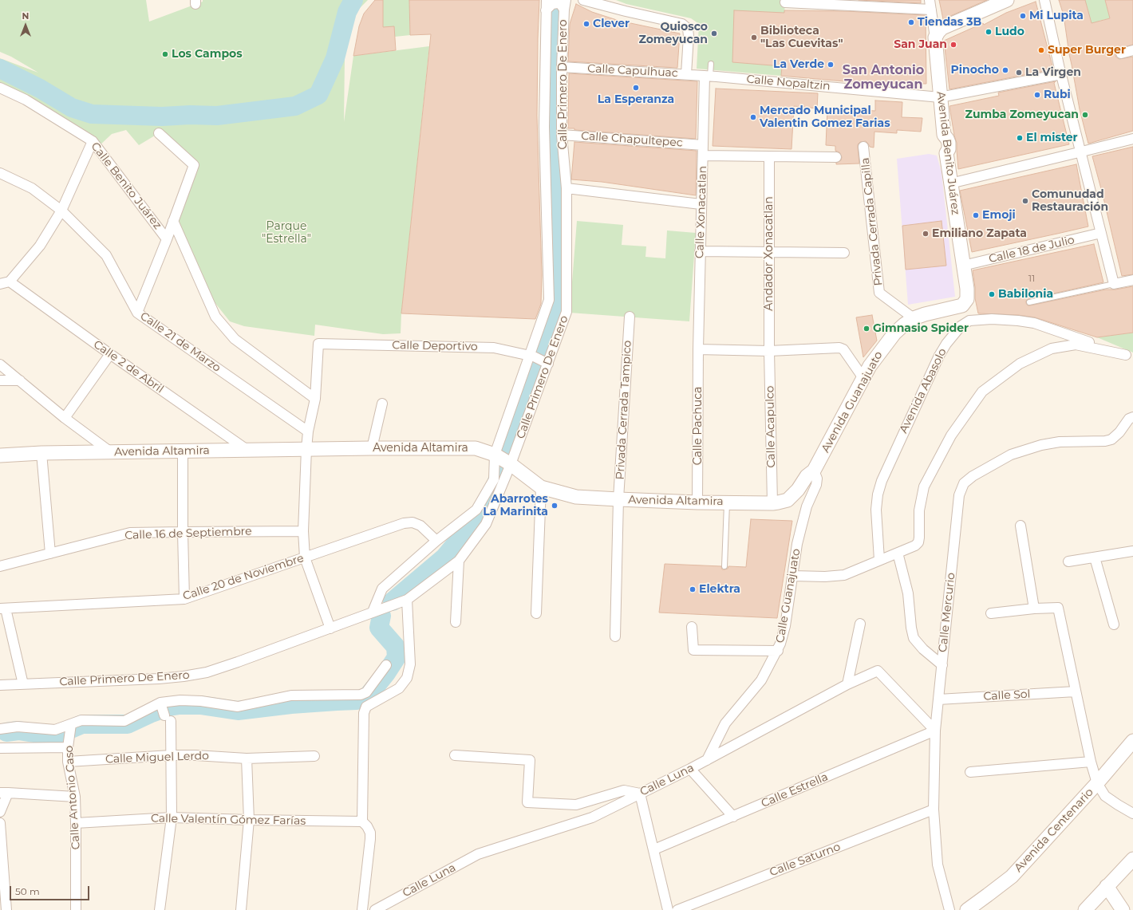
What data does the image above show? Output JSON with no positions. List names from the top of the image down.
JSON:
{
  "streets": {
    "street": [
      "Calle Capulhuac",
      "Calle Nopaltzin",
      "Calle Primero De Enero",
      "Calle Chapultepec",
      "Avenida Benito Juárez",
      "Calle Benito Juárez",
      "Calle Xonacatlan",
      "Privada Cerrada Capilla",
      "Calle 18 de Julio",
      "Andador Xonacatlan",
      "Calle 21 de Marzo",
      "Calle Deportivo",
      "Calle 2 de Abril",
      "Avenida Abasolo",
      "Avenida Guanajuato",
      "Privada Cerrada Tampico",
      "Calle Pachuca",
      "Calle Acapulco",
      "Avenida Altamira",
      "Calle 16 de Septiembre",
      "Calle 20 de Noviembre",
      "Calle Guanajuato",
      "Calle Mercurio",
      "Calle Sol",
      "Calle Miguel Lerdo",
      "Calle Luna",
      "Calle Estrella",
      "Calle Antonio Caso",
      "Calle Valentín Gómez Farías",
      "Avenida Centenario",
      "Calle Saturno"
    ]
  },
  "crossings": [
    ["Calle Capulhuac", "Calle Nopaltzin"],
    ["Calle Capulhuac", "Calle Primero De Enero"],
    ["Calle Capulhuac", "Calle Xonacatlan"],
    ["Calle Nopaltzin", "Avenida Benito Juárez"],
    ["Calle Nopaltzin", "Calle Xonacatlan"],
    ["Calle Primero De Enero", "Calle Chapultepec"],
    ["Calle Primero De Enero", "Calle Deportivo"],
    ["Calle Primero De Enero", "Avenida Altamira"],
    ["Calle Chapultepec", "Calle Xonacatlan"],
    ["Avenida Benito Juárez", "Calle 18 de Julio"],
    ["Avenida Benito Juárez", "Avenida Guanajuato"],
    ["Calle Xonacatlan", "Calle Pachuca"],
    ["Privada Cerrada Capilla", "Avenida Guanajuato"],
    ["Andador Xonacatlan", "Calle Acapulco"],
    ["Calle 2 de Abril", "Avenida Altamira"],
    ["Avenida Guanajuato", "Avenida Altamira"],
    ["Avenida Guanajuato", "Calle Guanajuato"],
    ["Privada Cerrada Tampico", "Avenida Altamira"],
    ["Calle Pachuca", "Avenida Altamira"],
    ["Calle Acapulco", "Avenida Altamira"],
    ["Avenida Altamira", "Calle Guanajuato"],
    ["Calle Guanajuato", "Calle Luna"],
    ["Calle Mercurio", "Calle Sol"],
    ["Calle Mercurio", "Calle Luna"],
    ["Calle Mercurio", "Calle Estrella"],
    ["Calle Mercurio", "Calle Saturno"],
    ["Calle Miguel Lerdo", "Calle Antonio Caso"],
    ["Calle Luna", "Calle Estrella"],
    ["Calle Antonio Caso", "Calle Valentín Gómez Farías"]
  ],
  "districts": ["San Antonio Zomeyucan"],
  "parks": ["Parque \"Estrella\""],
  "places": [
    "Mi Lupita",
    "Tiendas 3B",
    "Clever",
    "Ludo",
    "Quiosco Zomeyucan",
    "Biblioteca \"Las Cuevitas\"",
    "San Juan",
    "Super Burger",
    "Los Campos",
    "La Verde",
    "Pinocho",
    "La Virgen",
    "La Esperanza",
    "Rubi",
    "Zumba Zomeyucan",
    "Mercado Municipal Valentin Gomez Farias",
    "El mister",
    "Comunudad Restauración",
    "Emoji",
    "Emiliano Zapata",
    "Babilonia",
    "Gimnasio Spider",
    "Abarrotes La Marinita",
    "Elektra"
  ],
  "house_numbers": ["11"],
  "scale_bar": "50 m",
  "north": "top"
}
